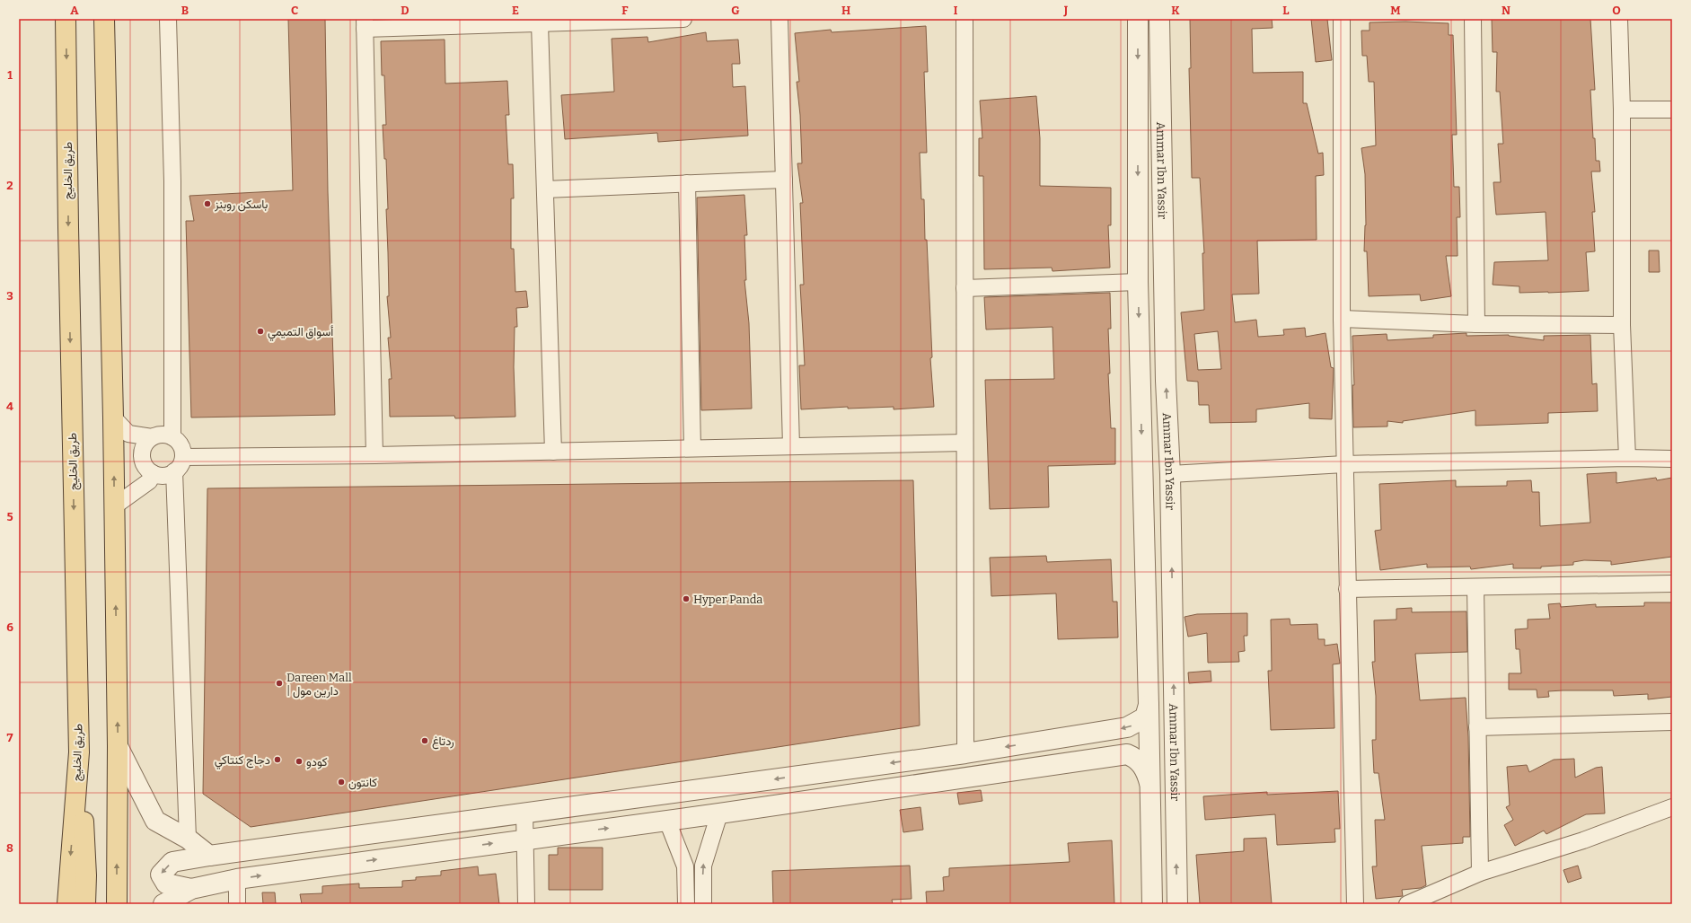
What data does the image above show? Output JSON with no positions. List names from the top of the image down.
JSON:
{
  "streets": {
    "main road": ["طريق الخليج"],
    "street": ["Ammar Ibn Yassir"]
  },
  "places": [
    "باسكن روبنز",
    "أسواق التميمي",
    "Hyper Panda",
    "Dareen Mall | دارين مول",
    "ردتاغ",
    "دجاج كنتاكي",
    "كودو",
    "كانتون"
  ],
  "grid": {
    "columns": [
      "A",
      "B",
      "C",
      "D",
      "E",
      "F",
      "G",
      "H",
      "I",
      "J",
      "K",
      "L",
      "M",
      "N",
      "O"
    ],
    "rows": [
      "1",
      "2",
      "3",
      "4",
      "5",
      "6",
      "7",
      "8"
    ]
  }
}
